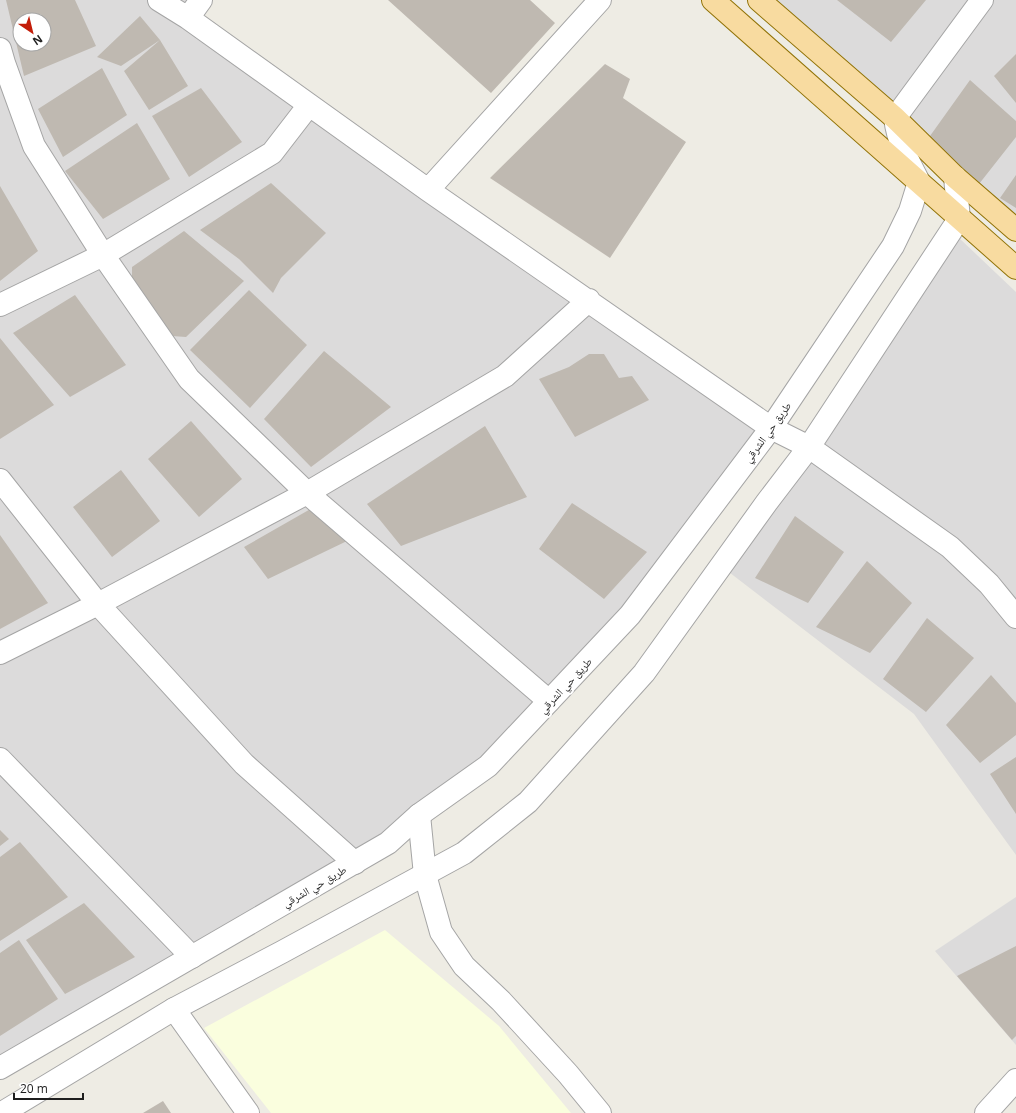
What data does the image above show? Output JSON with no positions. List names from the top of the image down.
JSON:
{
  "streets": {
    "street": ["طريق حي الشرقي"]
  },
  "scale_bar": "20 m",
  "north": "bottom right"
}
